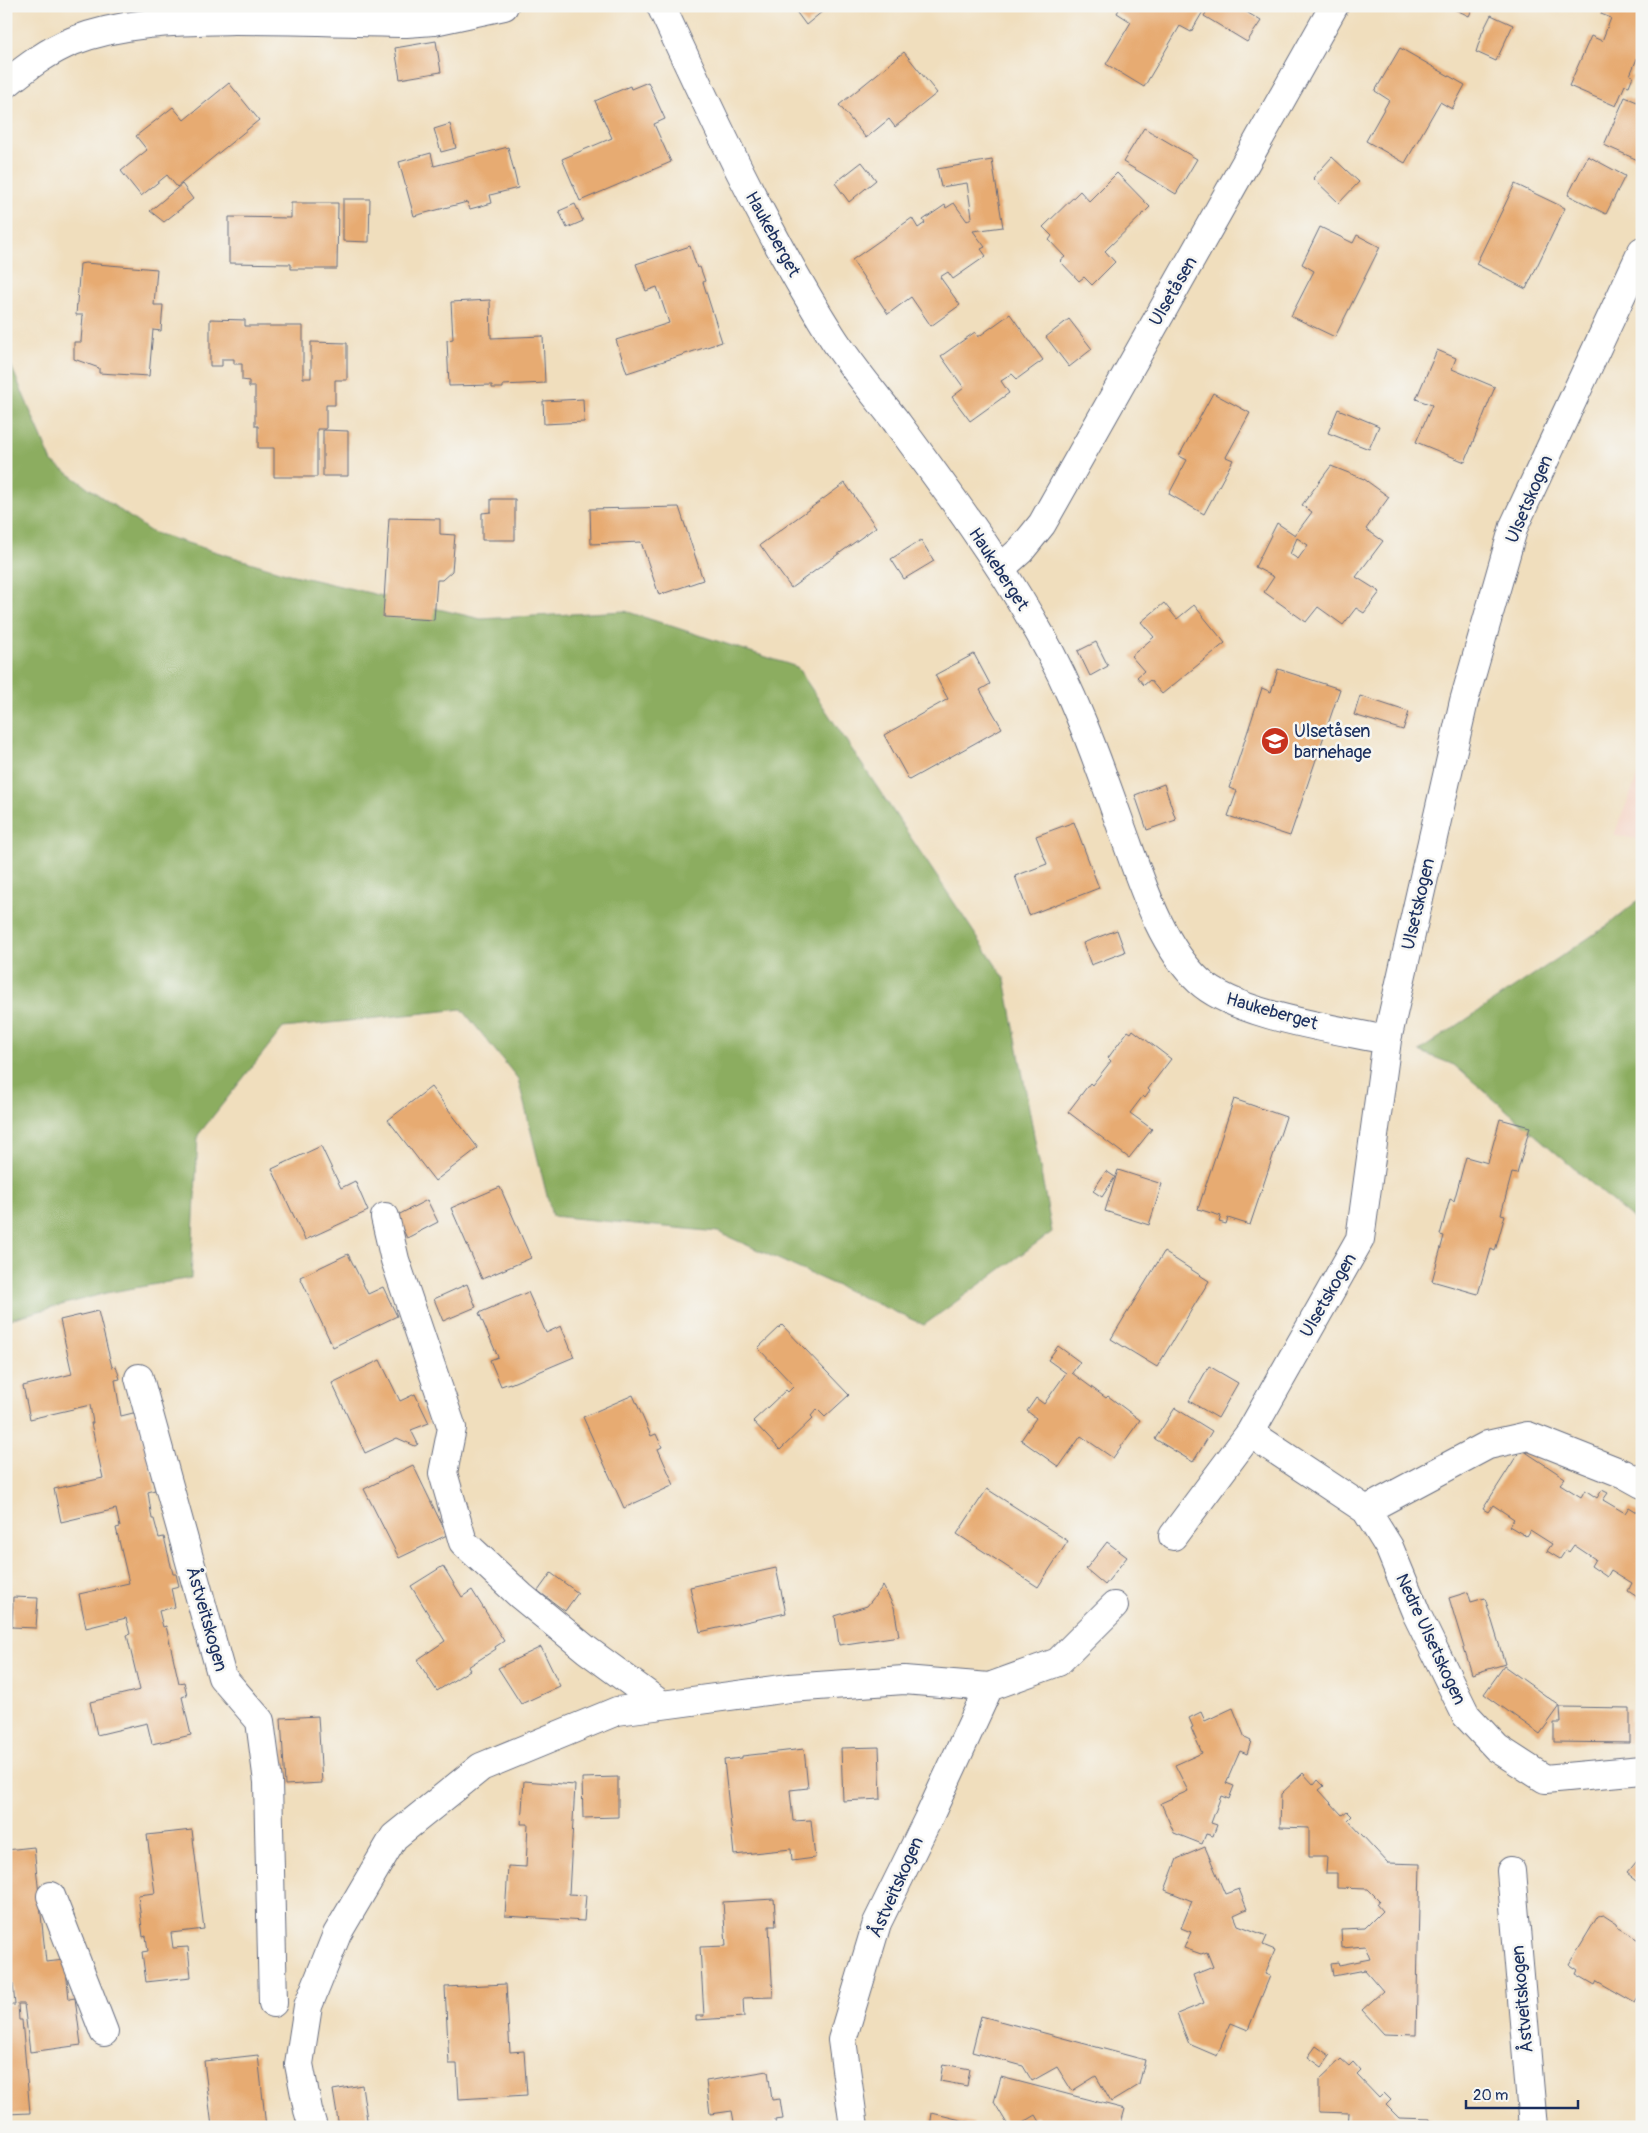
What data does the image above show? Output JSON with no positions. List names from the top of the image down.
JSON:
{
  "streets": {
    "street": [
      "Haukeberget",
      "Ulsetåsen",
      "Ulsetskogen",
      "Åstveitskogen",
      "Nedre Ulsetskogen"
    ]
  },
  "crossings": [
    ["Haukeberget", "Ulsetåsen"],
    ["Haukeberget", "Ulsetskogen"],
    ["Ulsetskogen", "Nedre Ulsetskogen"]
  ],
  "places": {
    "school or university": ["Ulsetåsen barnehage"]
  },
  "scale_bar": "20 m"
}
